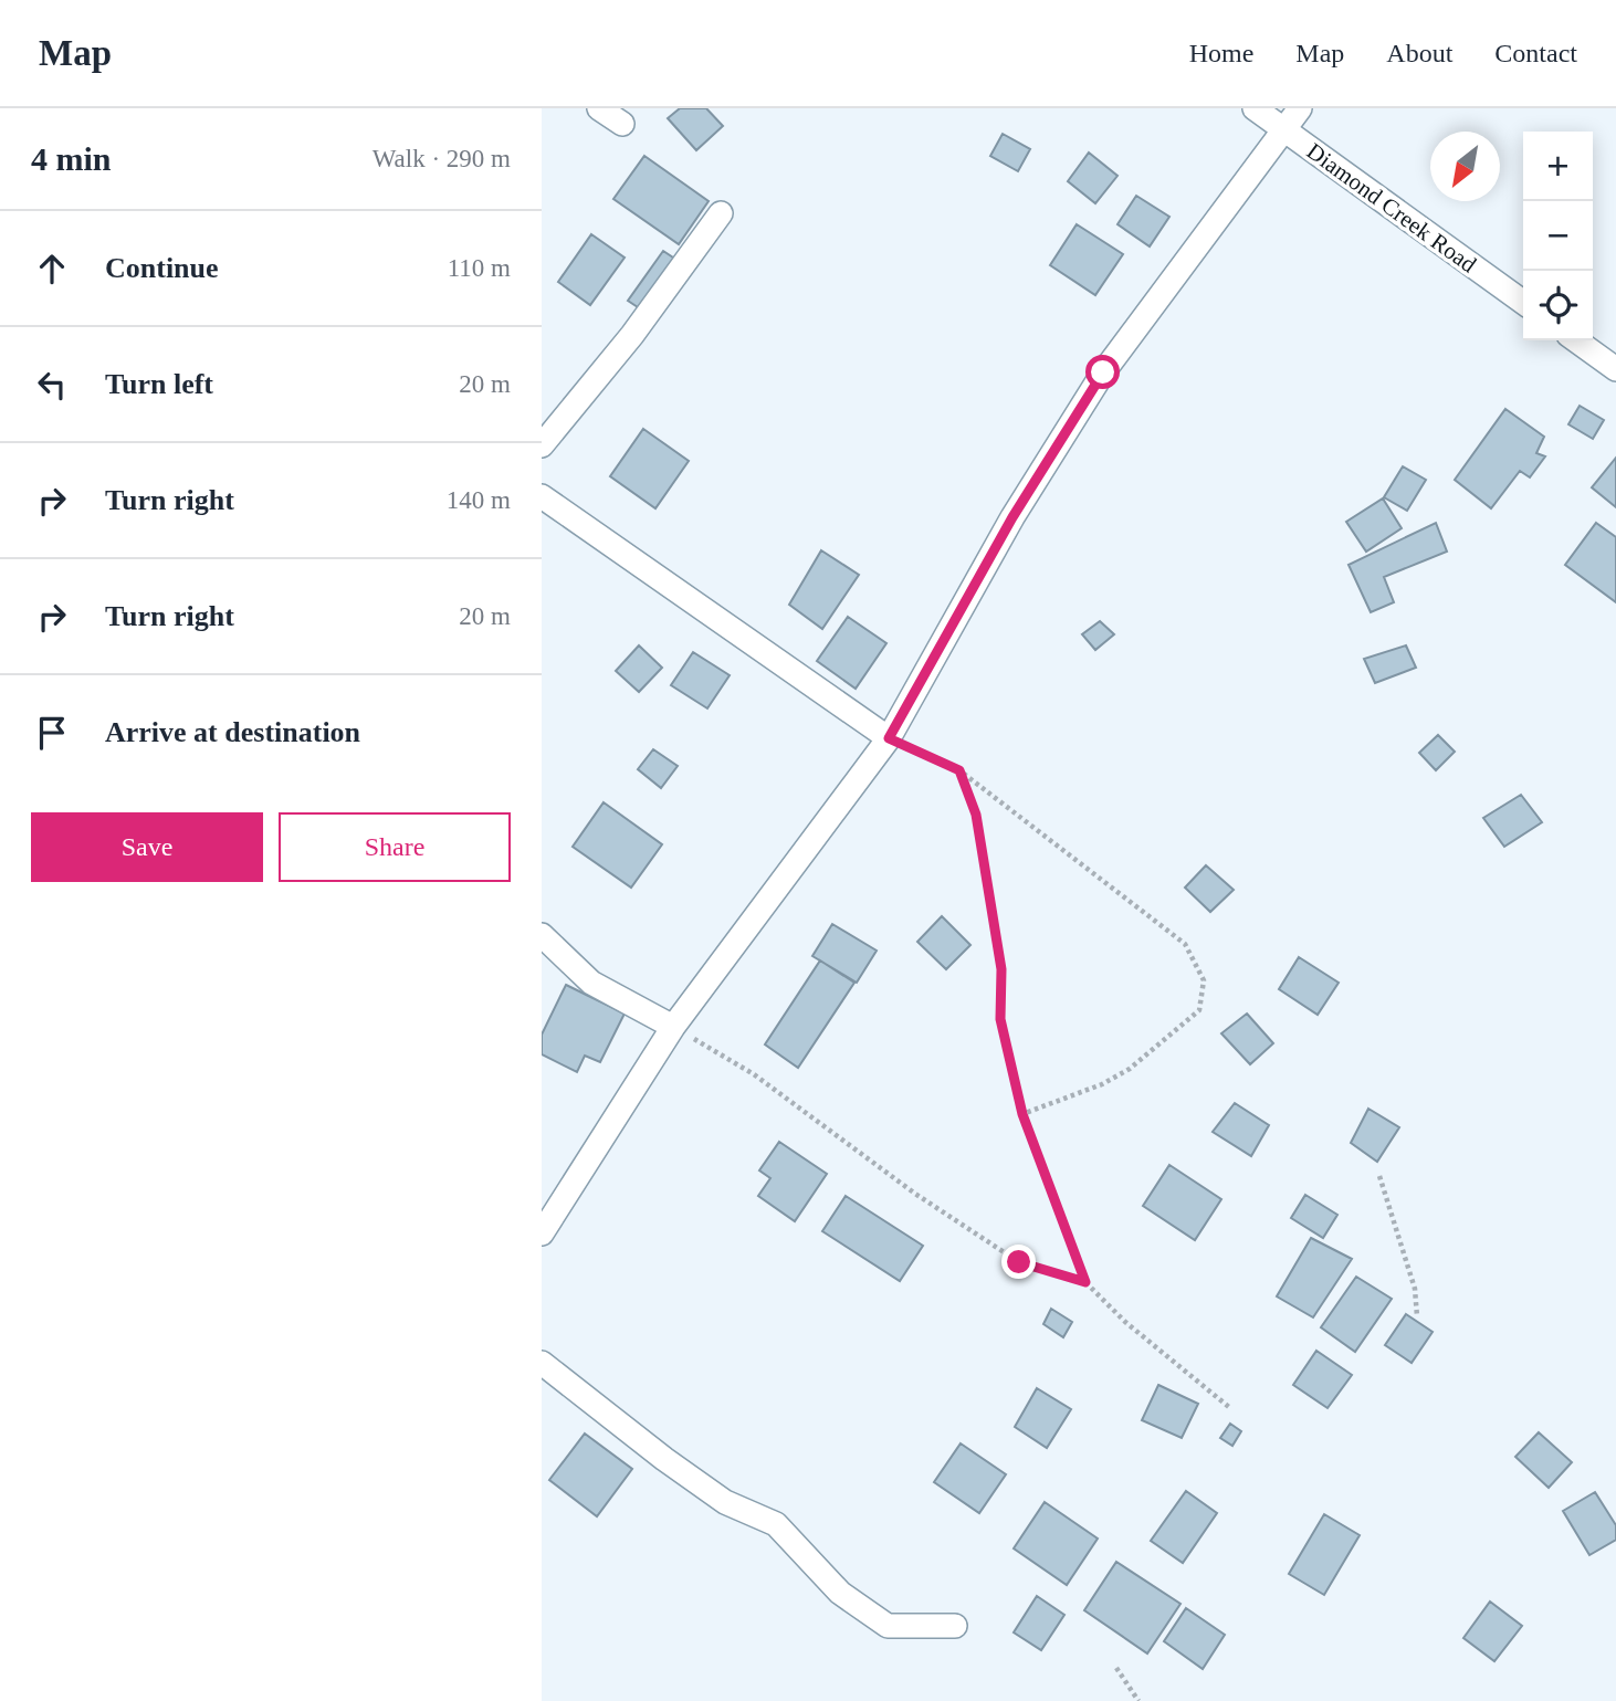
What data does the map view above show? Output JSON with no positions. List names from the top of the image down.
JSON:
{
  "streets": {
    "street": ["Diamond Creek Road"]
  },
  "north": "bottom left",
  "page": {
    "header": "Map",
    "nav": [
      "Home",
      "Map",
      "About",
      "Contact"
    ],
    "heading": ["4 min", "Walk · 290 m"],
    "map_buttons": ["+", "−"],
    "list": [
      ["Continue", "110 m"],
      ["Turn left", "20 m"],
      ["Turn right", "140 m"],
      ["Turn right", "20 m"],
      "Arrive at destination"
    ],
    "buttons": ["Save", "Share"]
  }
}
